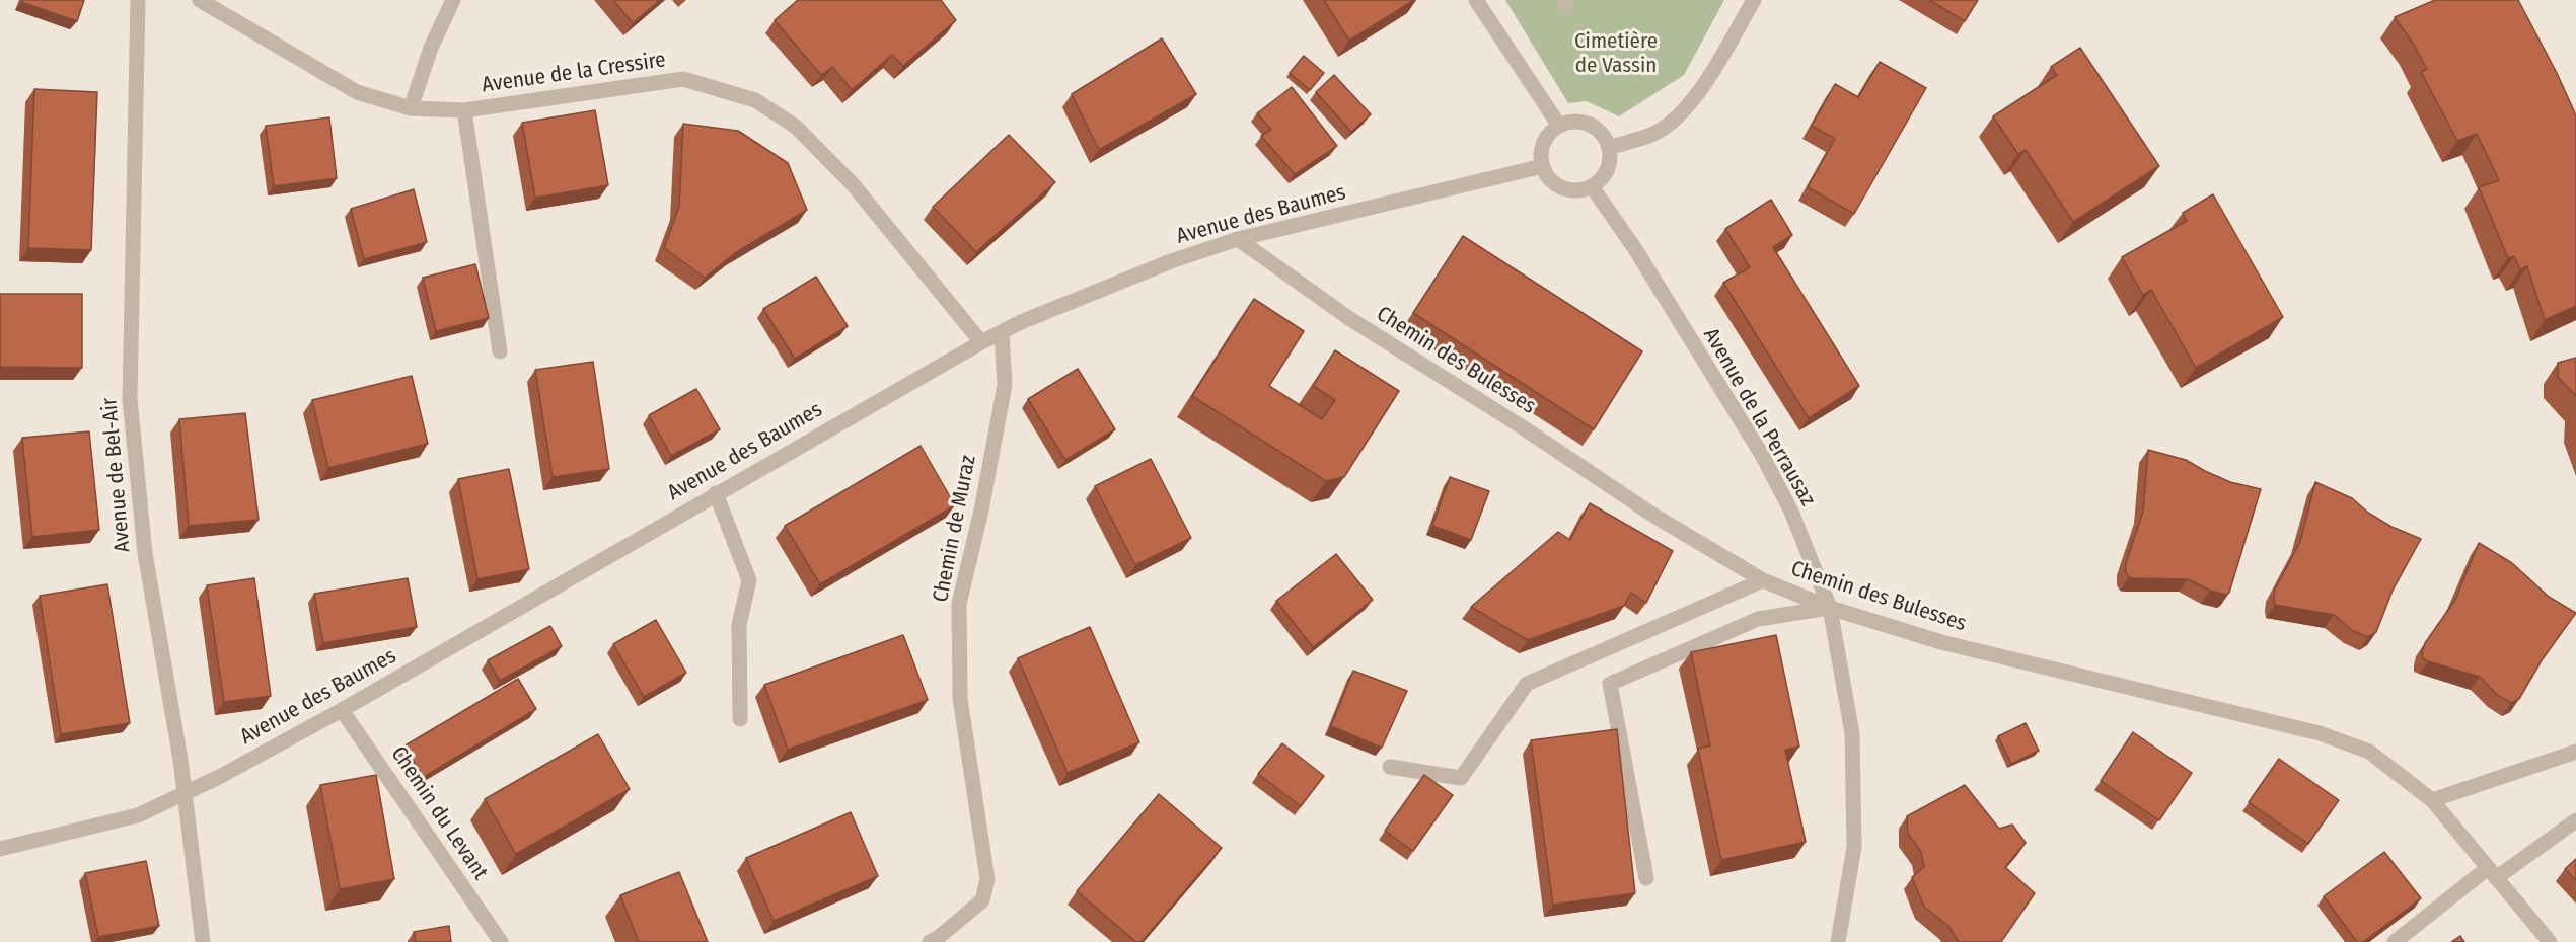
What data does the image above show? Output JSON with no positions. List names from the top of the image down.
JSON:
{
  "streets": {
    "street": [
      "Avenue de la Cressire",
      "Avenue des Baumes",
      "Chemin des Bulesses",
      "Avenue de la Perrausaz",
      "Avenue de Bel-Air",
      "Chemin de Muraz",
      "Chemin du Levant"
    ]
  },
  "crossings": [
    ["Avenue de la Cressire", "Avenue des Baumes"],
    ["Avenue des Baumes", "Chemin des Bulesses"],
    ["Avenue des Baumes", "Avenue de la Perrausaz"],
    ["Avenue des Baumes", "Avenue de Bel-Air"],
    ["Avenue des Baumes", "Chemin de Muraz"],
    ["Avenue des Baumes", "Chemin du Levant"],
    ["Chemin des Bulesses", "Avenue de la Perrausaz"]
  ],
  "parks": ["Cimetière de Vassin"]
}
